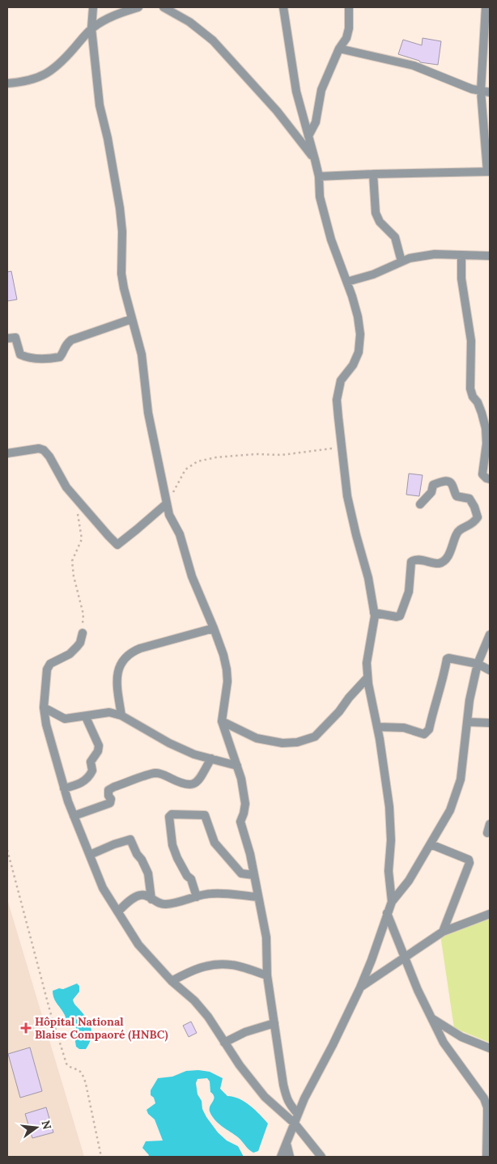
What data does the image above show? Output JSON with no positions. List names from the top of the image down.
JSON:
{
  "places": {
    "health": ["Hôpital National Blaise Compaoré (HNBC)"]
  },
  "north": "right"
}
